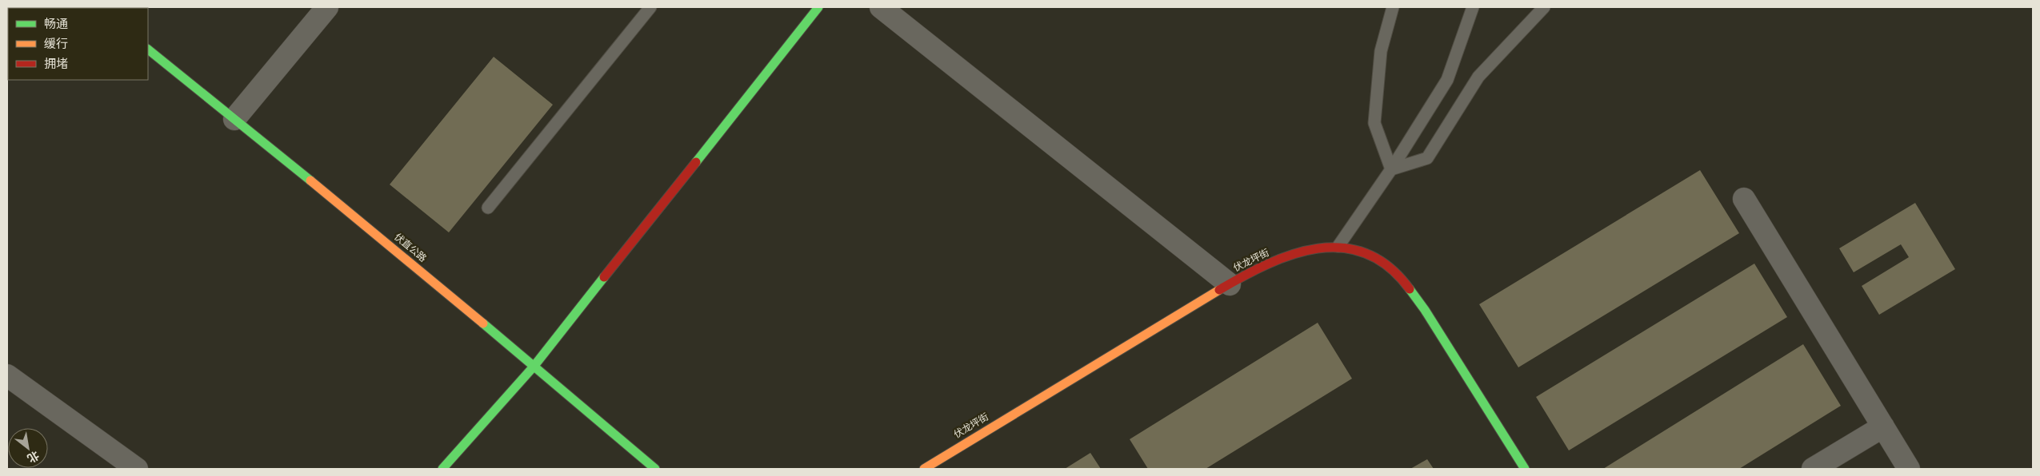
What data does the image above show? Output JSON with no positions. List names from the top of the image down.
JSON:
{
  "streets": {
    "main road": ["伏直公路", "伏龙坪街"]
  },
  "legend": ["畅通", "缓行", "拥堵"],
  "north": "bottom right"
}
